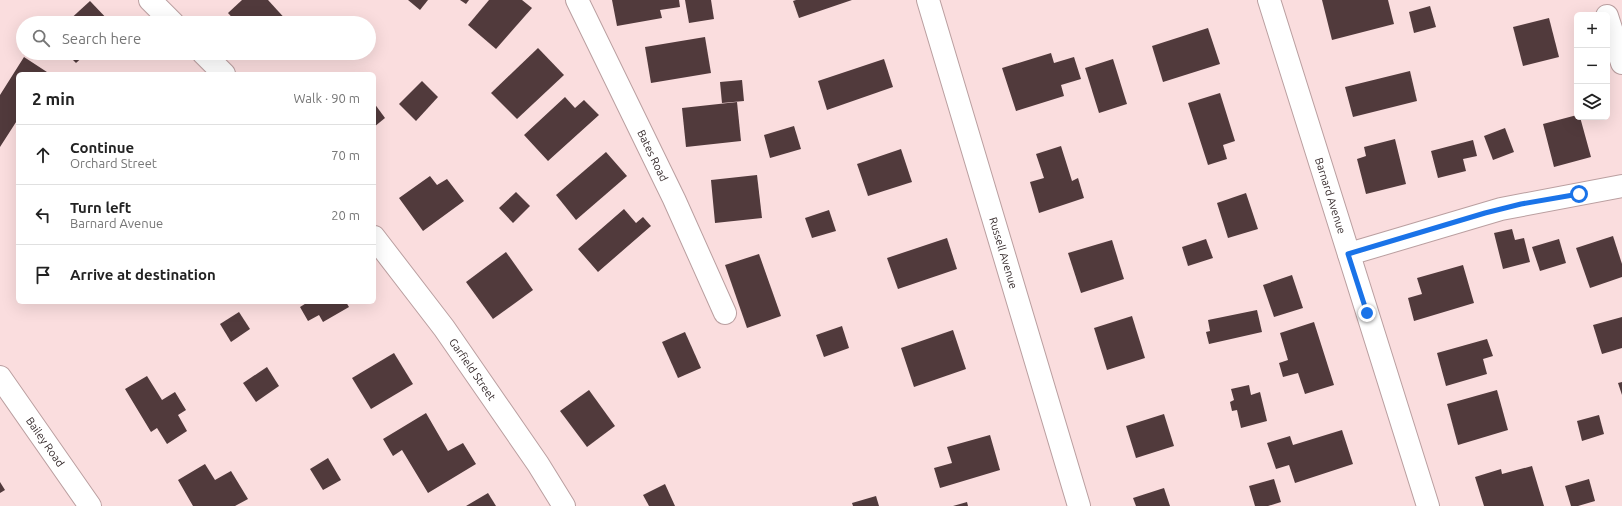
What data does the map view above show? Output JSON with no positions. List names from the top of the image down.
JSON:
{
  "streets": {
    "street": [
      "Bates Road",
      "Barnard Avenue",
      "Russell Avenue",
      "Garfield Street",
      "Bailey Road"
    ]
  },
  "page": {
    "map_buttons": ["+", "−"],
    "search": "Search here",
    "heading": ["2 min", "Walk · 90 m"],
    "list": [
      ["Continue", "Orchard Street", "70 m"],
      ["Turn left", "Barnard Avenue", "20 m"],
      "Arrive at destination"
    ]
  }
}
